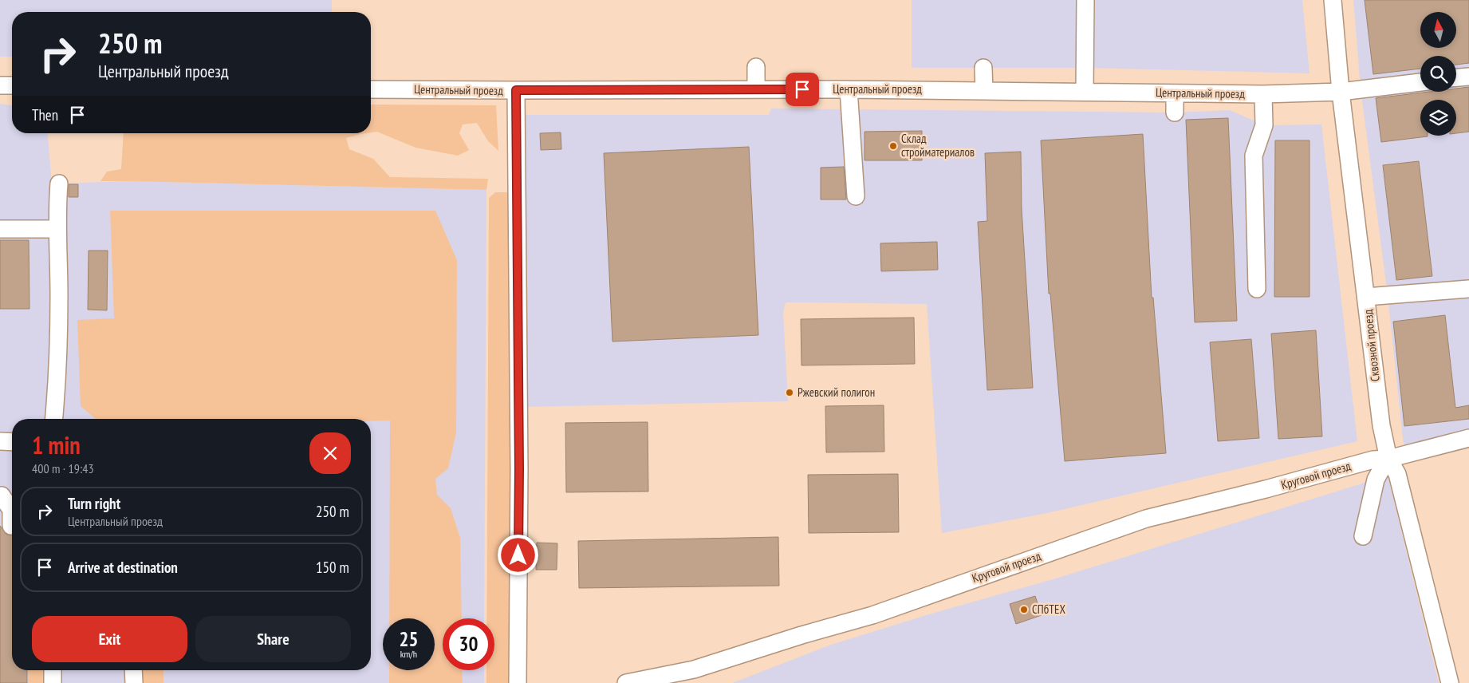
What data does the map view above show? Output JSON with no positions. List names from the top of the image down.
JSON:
{
  "streets": {
    "street": ["Центральный проезд", "Сквозной проезд", "Круговой проезд"]
  },
  "crossings": [
    ["Центральный проезд", "Сквозной проезд"],
    ["Сквозной проезд", "Круговой проезд"]
  ],
  "places": ["Склад стройматериалов", "Ржевский полигон", "СПбТЕХ"],
  "north": "top",
  "page": {
    "turn": ["250 m", "Центральный проезд"],
    "then": "Then",
    "heading": ["1 min", "400 m · 19:43"],
    "list": [
      {
        "name": "Turn right",
        "note": "Центральный проезд",
        "value": "250 m"
      },
      {
        "name": "Arrive at destination",
        "value": "150 m"
      }
    ],
    "buttons": ["Exit", "Share"],
    "speed": "25 km/h",
    "limit": "30"
  }
}
